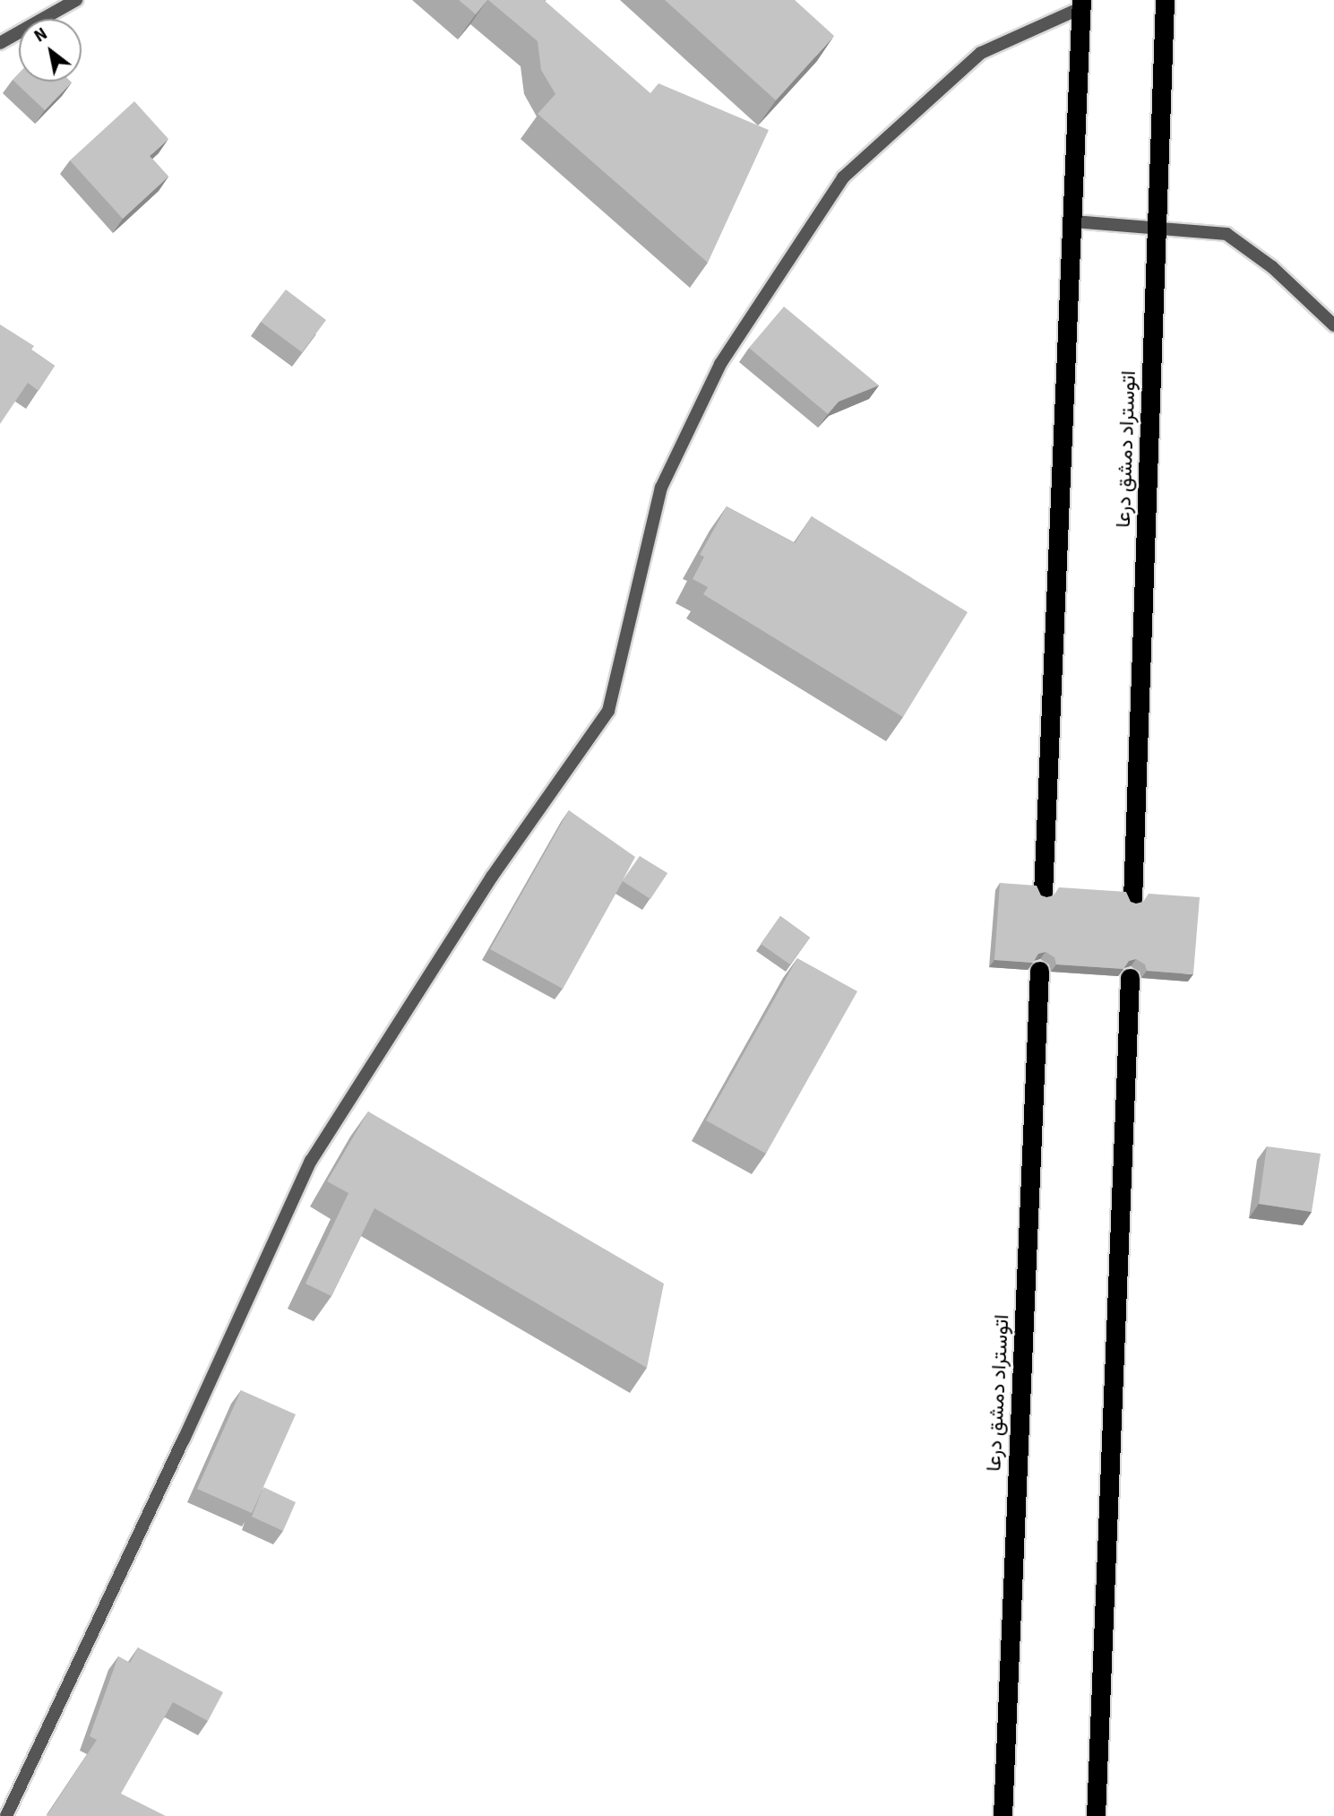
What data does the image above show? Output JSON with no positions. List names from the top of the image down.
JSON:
{
  "streets": {
    "highway": ["اتوستراد دمشق درعا"]
  },
  "north": "top left"
}
